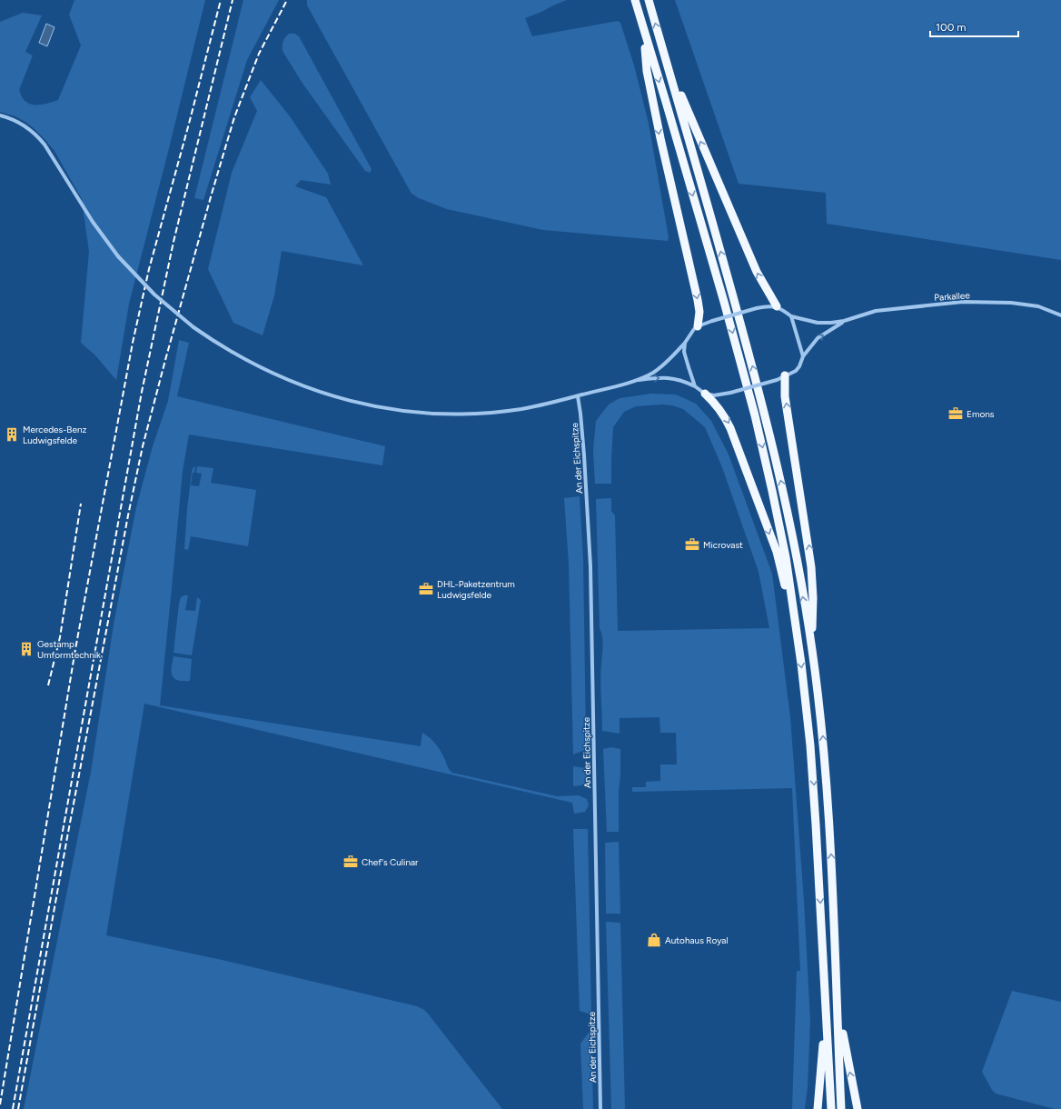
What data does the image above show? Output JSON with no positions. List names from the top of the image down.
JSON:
{
  "streets": {
    "street": ["Parkallee", "An der Eichspitze"]
  },
  "places": {
    "office": [
      "Emons",
      "Microvast",
      "DHL-Paketzentrum Ludwigsfelde",
      "Chef's Culinar"
    ],
    "building": ["Mercedes-Benz Ludwigsfelde", "Gestamp Umformtechnik"],
    "shop": ["Autohaus Royal"]
  },
  "scale_bar": "100 m"
}
